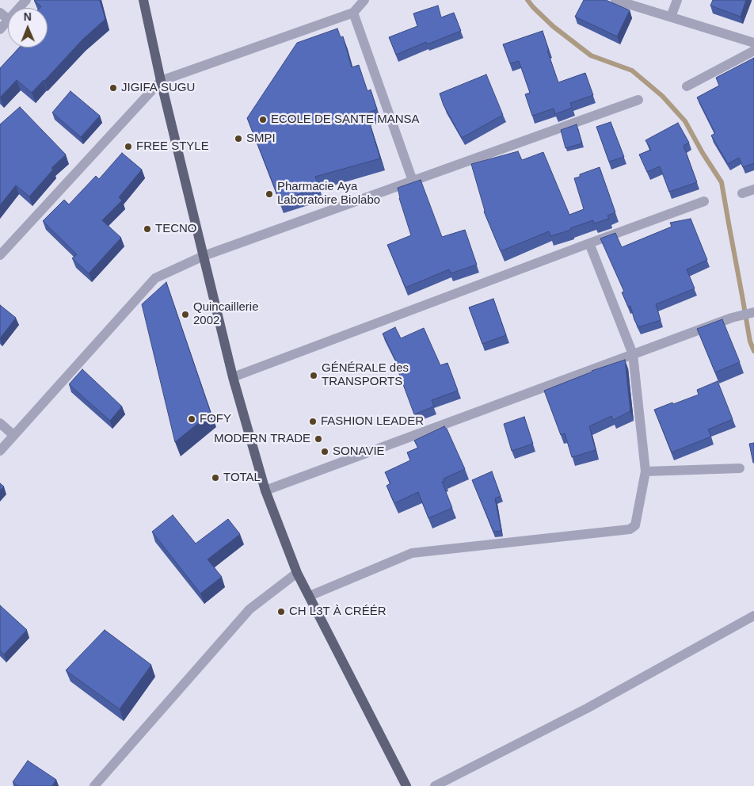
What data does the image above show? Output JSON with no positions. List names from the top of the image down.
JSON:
{
  "places": [
    "JIGIFA SUGU",
    "ECOLE DE SANTE MANSA",
    "SMPI",
    "FREE STYLE",
    "Pharmacie Aya Laboratoire Biolabo",
    "TECNO",
    "Quincaillerie 2002",
    "GÉNÉRALE des TRANSPORTS",
    "FOFY",
    "FASHION LEADER",
    "MODERN TRADE",
    "SONAVIE",
    "TOTAL",
    "CH L3T À CRÉÉR"
  ],
  "north": "top"
}
